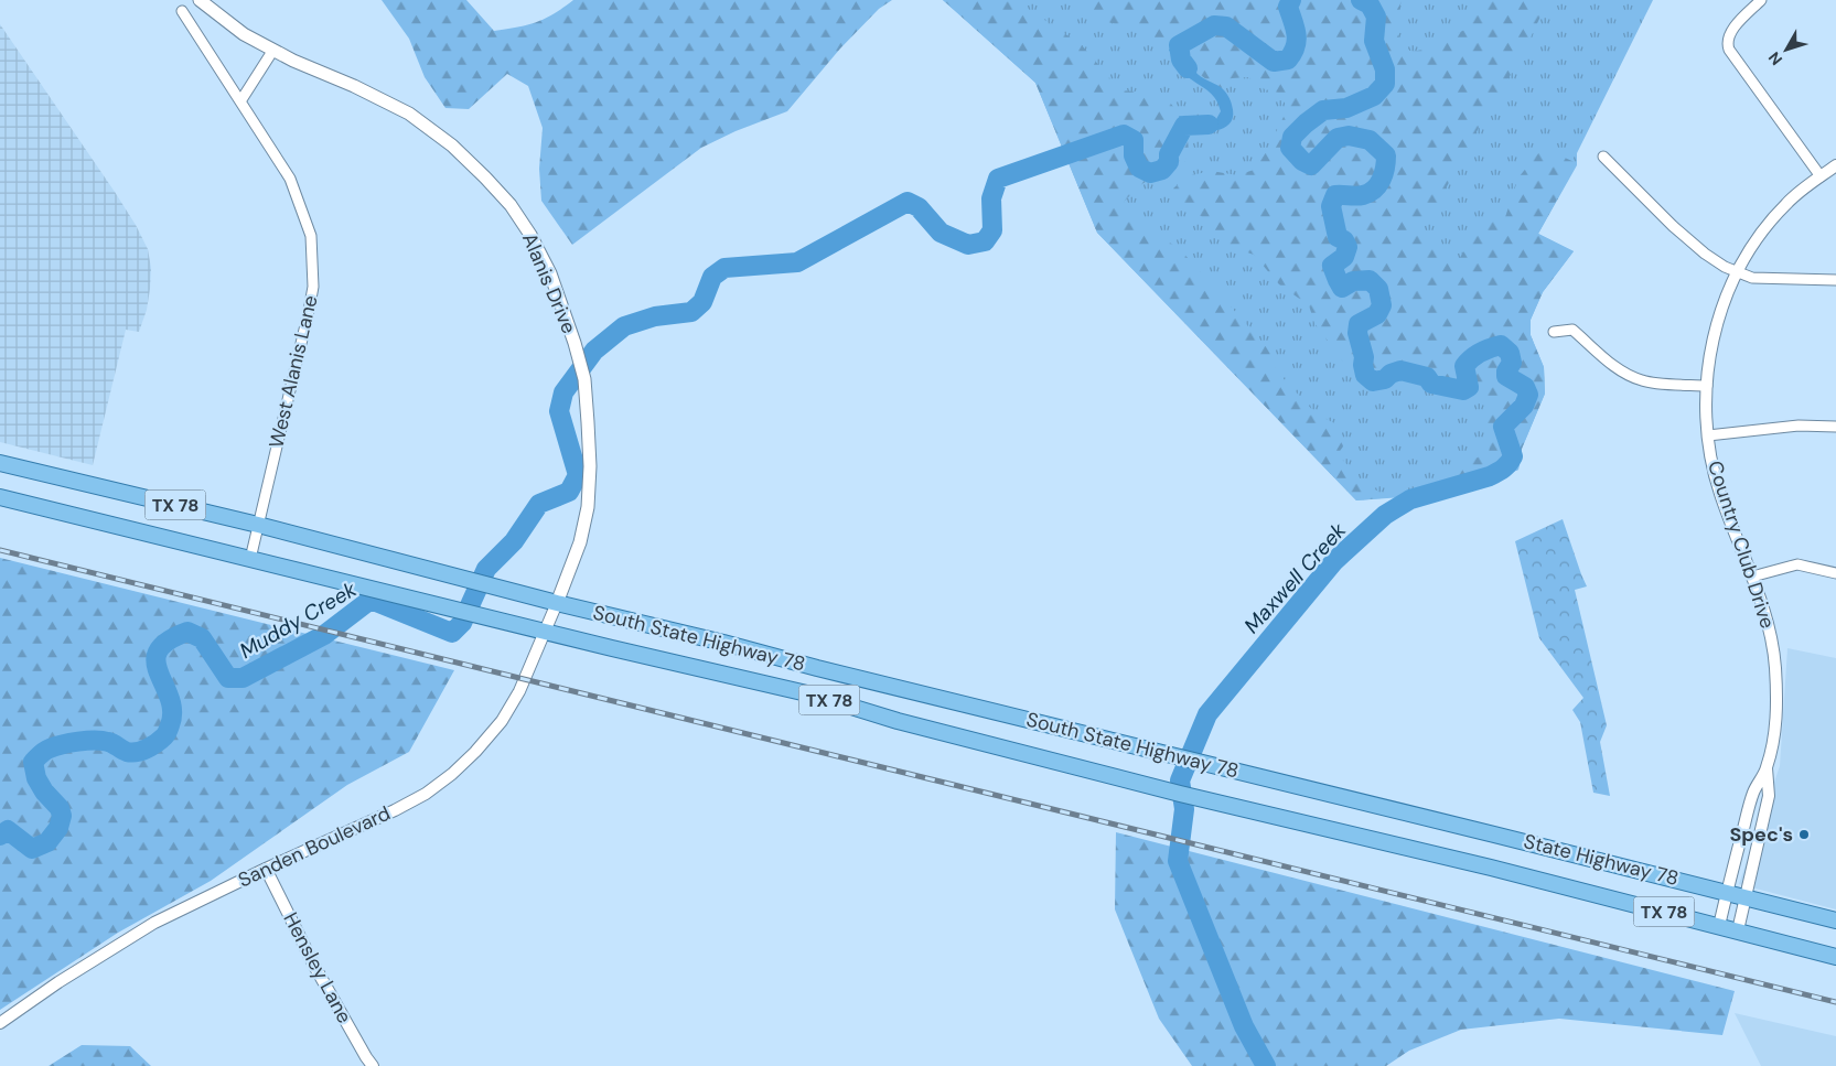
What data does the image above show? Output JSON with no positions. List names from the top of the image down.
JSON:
{
  "streets": {
    "main road": [
      "Alanis Drive",
      "TX 78",
      "South State Highway 78",
      "State Highway 78"
    ],
    "street": [
      "West Alanis Lane",
      "Country Club Drive",
      "Sanden Boulevard",
      "Hensley Lane"
    ]
  },
  "crossings": [
    ["Alanis Drive", "South State Highway 78"],
    ["Alanis Drive", "Sanden Boulevard"],
    ["West Alanis Lane", "South State Highway 78"],
    ["Country Club Drive", "State Highway 78"],
    ["South State Highway 78", "Sanden Boulevard"],
    ["South State Highway 78", "State Highway 78"],
    ["Sanden Boulevard", "Hensley Lane"]
  ],
  "water": ["Maxwell Creek", "Muddy Creek"],
  "places": ["Spec's"],
  "north": "bottom left"
}
